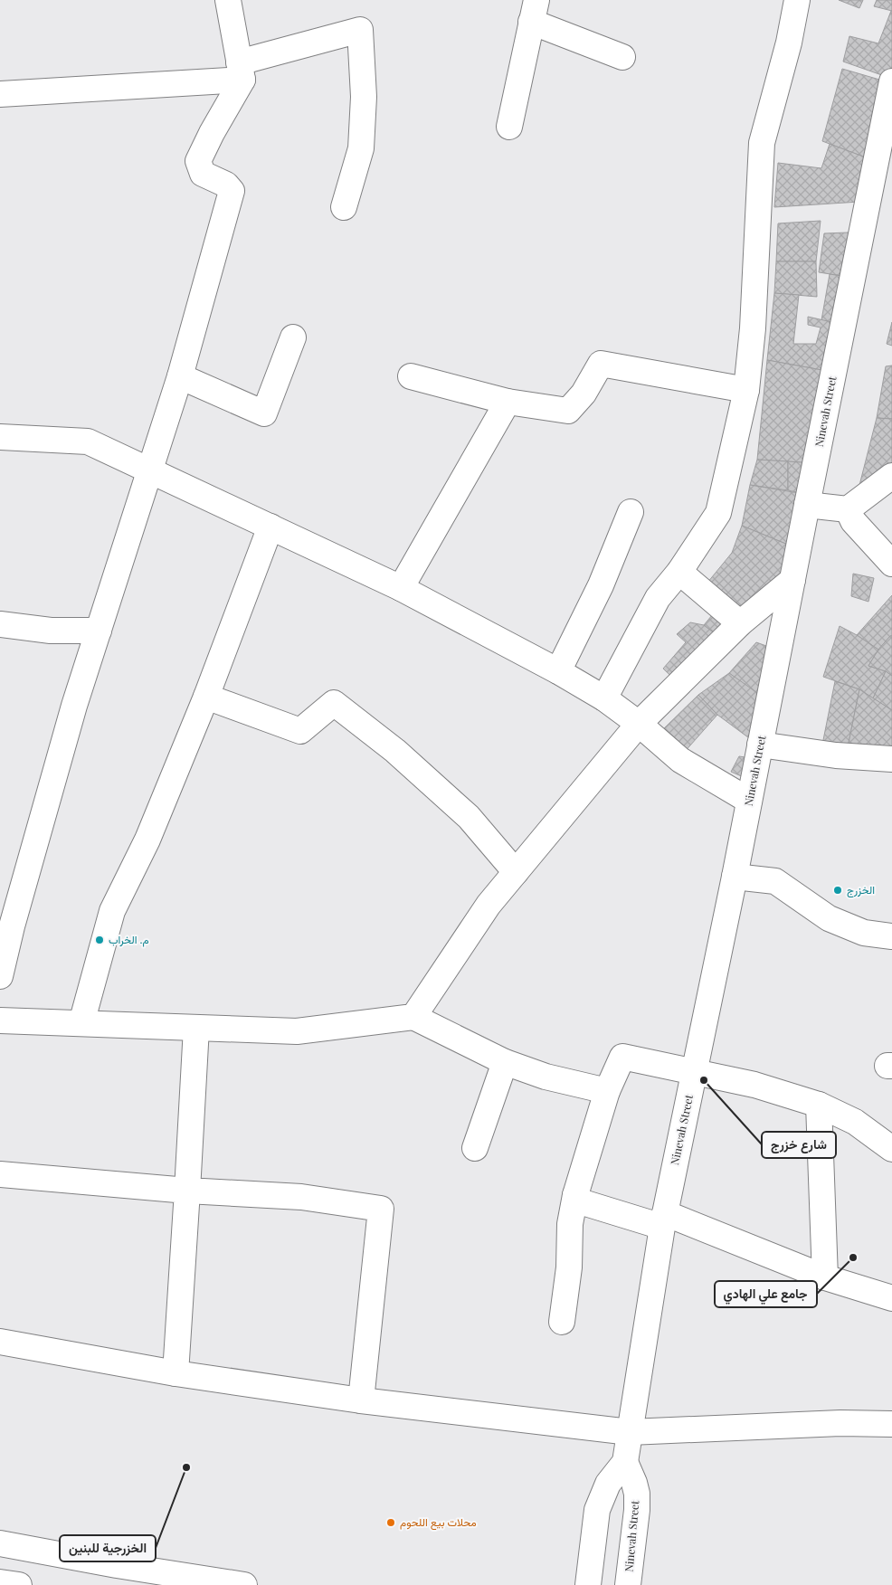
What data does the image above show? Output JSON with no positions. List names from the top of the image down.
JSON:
{
  "streets": {
    "street": ["Ninevah Street"]
  },
  "places": [
    "الخزرج",
    "م. الخراب",
    "شارع خزرج",
    "جامع علي الهادي",
    "الخزرجية للبنين",
    "محلات بيع اللحوم"
  ]
}
